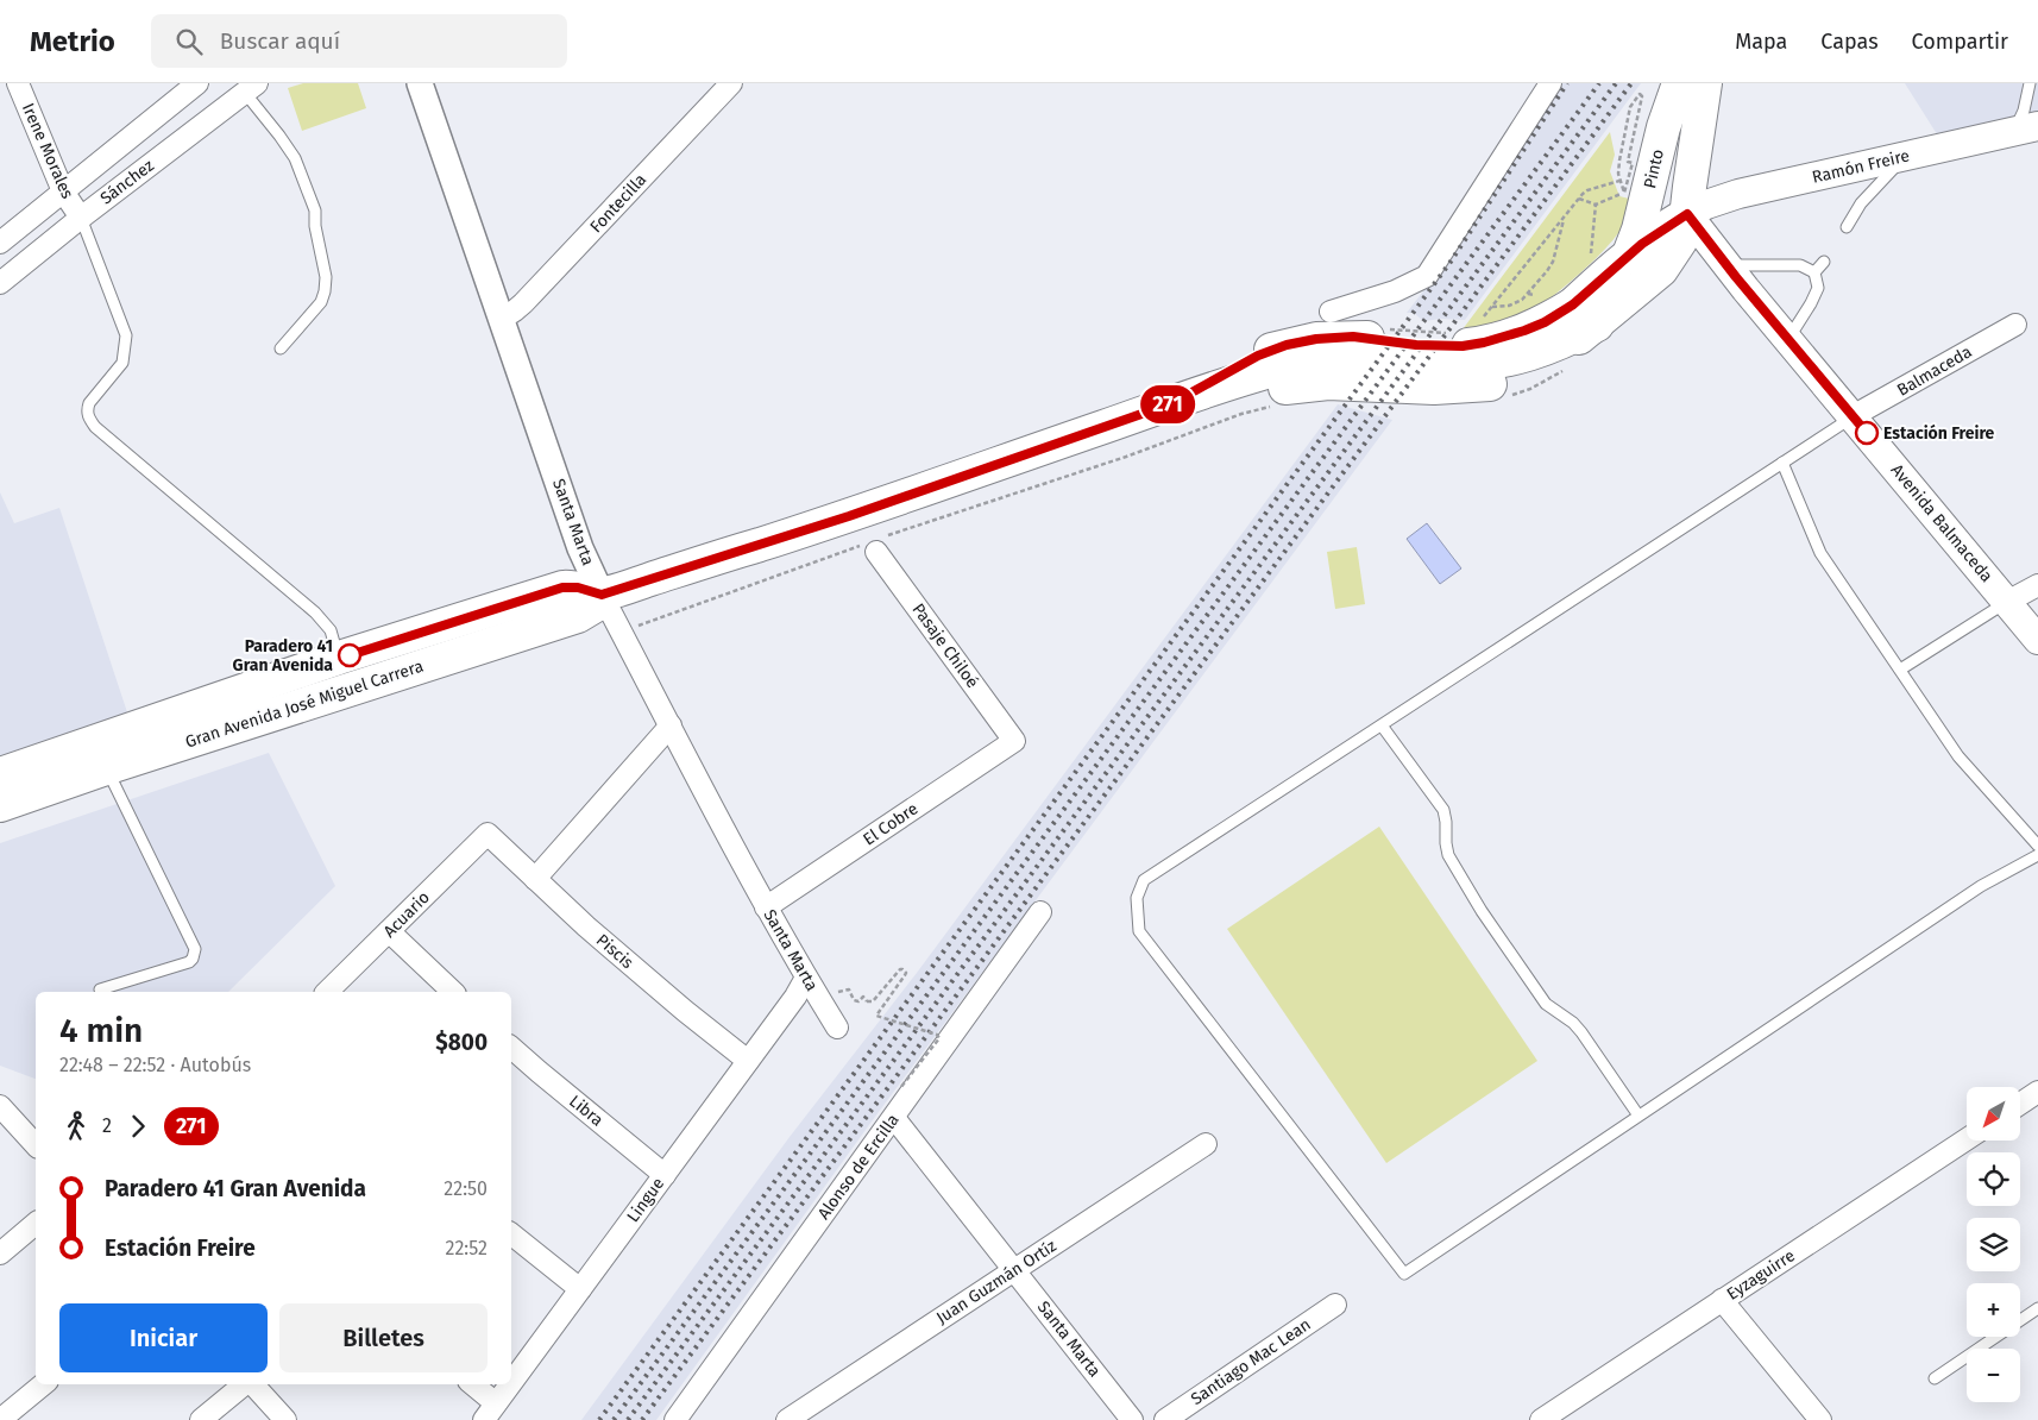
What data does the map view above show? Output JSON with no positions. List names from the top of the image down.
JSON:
{
  "streets": {
    "main road": [
      "Ramón Freire",
      "Pinto",
      "Avenida Balmaceda",
      "Gran Avenida José Miguel Carrera"
    ],
    "street": [
      "Irene Morales",
      "Sánchez",
      "Fontecilla",
      "Balmaceda",
      "Santa Marta",
      "Pasaje Chiloé",
      "El Cobre",
      "Acuario",
      "Piscis",
      "Libra",
      "Alonso de Ercilla",
      "Lingue",
      "Eyzaguirre",
      "Juan Guzmán Ortíz",
      "Santiago Mac Lean"
    ]
  },
  "crossings": [
    ["Irene Morales", "Sánchez"],
    ["Ramón Freire", "Avenida Balmaceda"],
    ["Ramón Freire", "Gran Avenida José Miguel Carrera"],
    ["Pinto", "Gran Avenida José Miguel Carrera"],
    ["Fontecilla", "Santa Marta"],
    ["Balmaceda", "Avenida Balmaceda"],
    ["Santa Marta", "Gran Avenida José Miguel Carrera"],
    ["Santa Marta", "El Cobre"],
    ["Santa Marta", "Alonso de Ercilla"],
    ["Santa Marta", "Lingue"],
    ["Santa Marta", "Juan Guzmán Ortíz"],
    ["Avenida Balmaceda", "Gran Avenida José Miguel Carrera"],
    ["Pasaje Chiloé", "El Cobre"],
    ["Acuario", "Piscis"],
    ["Piscis", "Lingue"],
    ["Libra", "Lingue"]
  ],
  "places": ["Estación Freire", "Paradero 41 Gran Avenida"],
  "lines": ["bus line 271"],
  "north": "bottom left",
  "page": {
    "header": "Metrio",
    "search": "Buscar aquí",
    "nav": ["Mapa", "Capas", "Compartir"],
    "on_map": "271",
    "heading": ["4 min", "22:48 – 22:52 · Autobús", "$800"],
    "map_buttons": ["+", "−"],
    "legs": ["2", "271"],
    "list": [
      {
        "name": "Paradero 41 Gran Avenida",
        "value": "22:50"
      },
      {
        "name": "Estación Freire",
        "value": "22:52"
      }
    ],
    "buttons": ["Iniciar", "Billetes"]
  }
}
